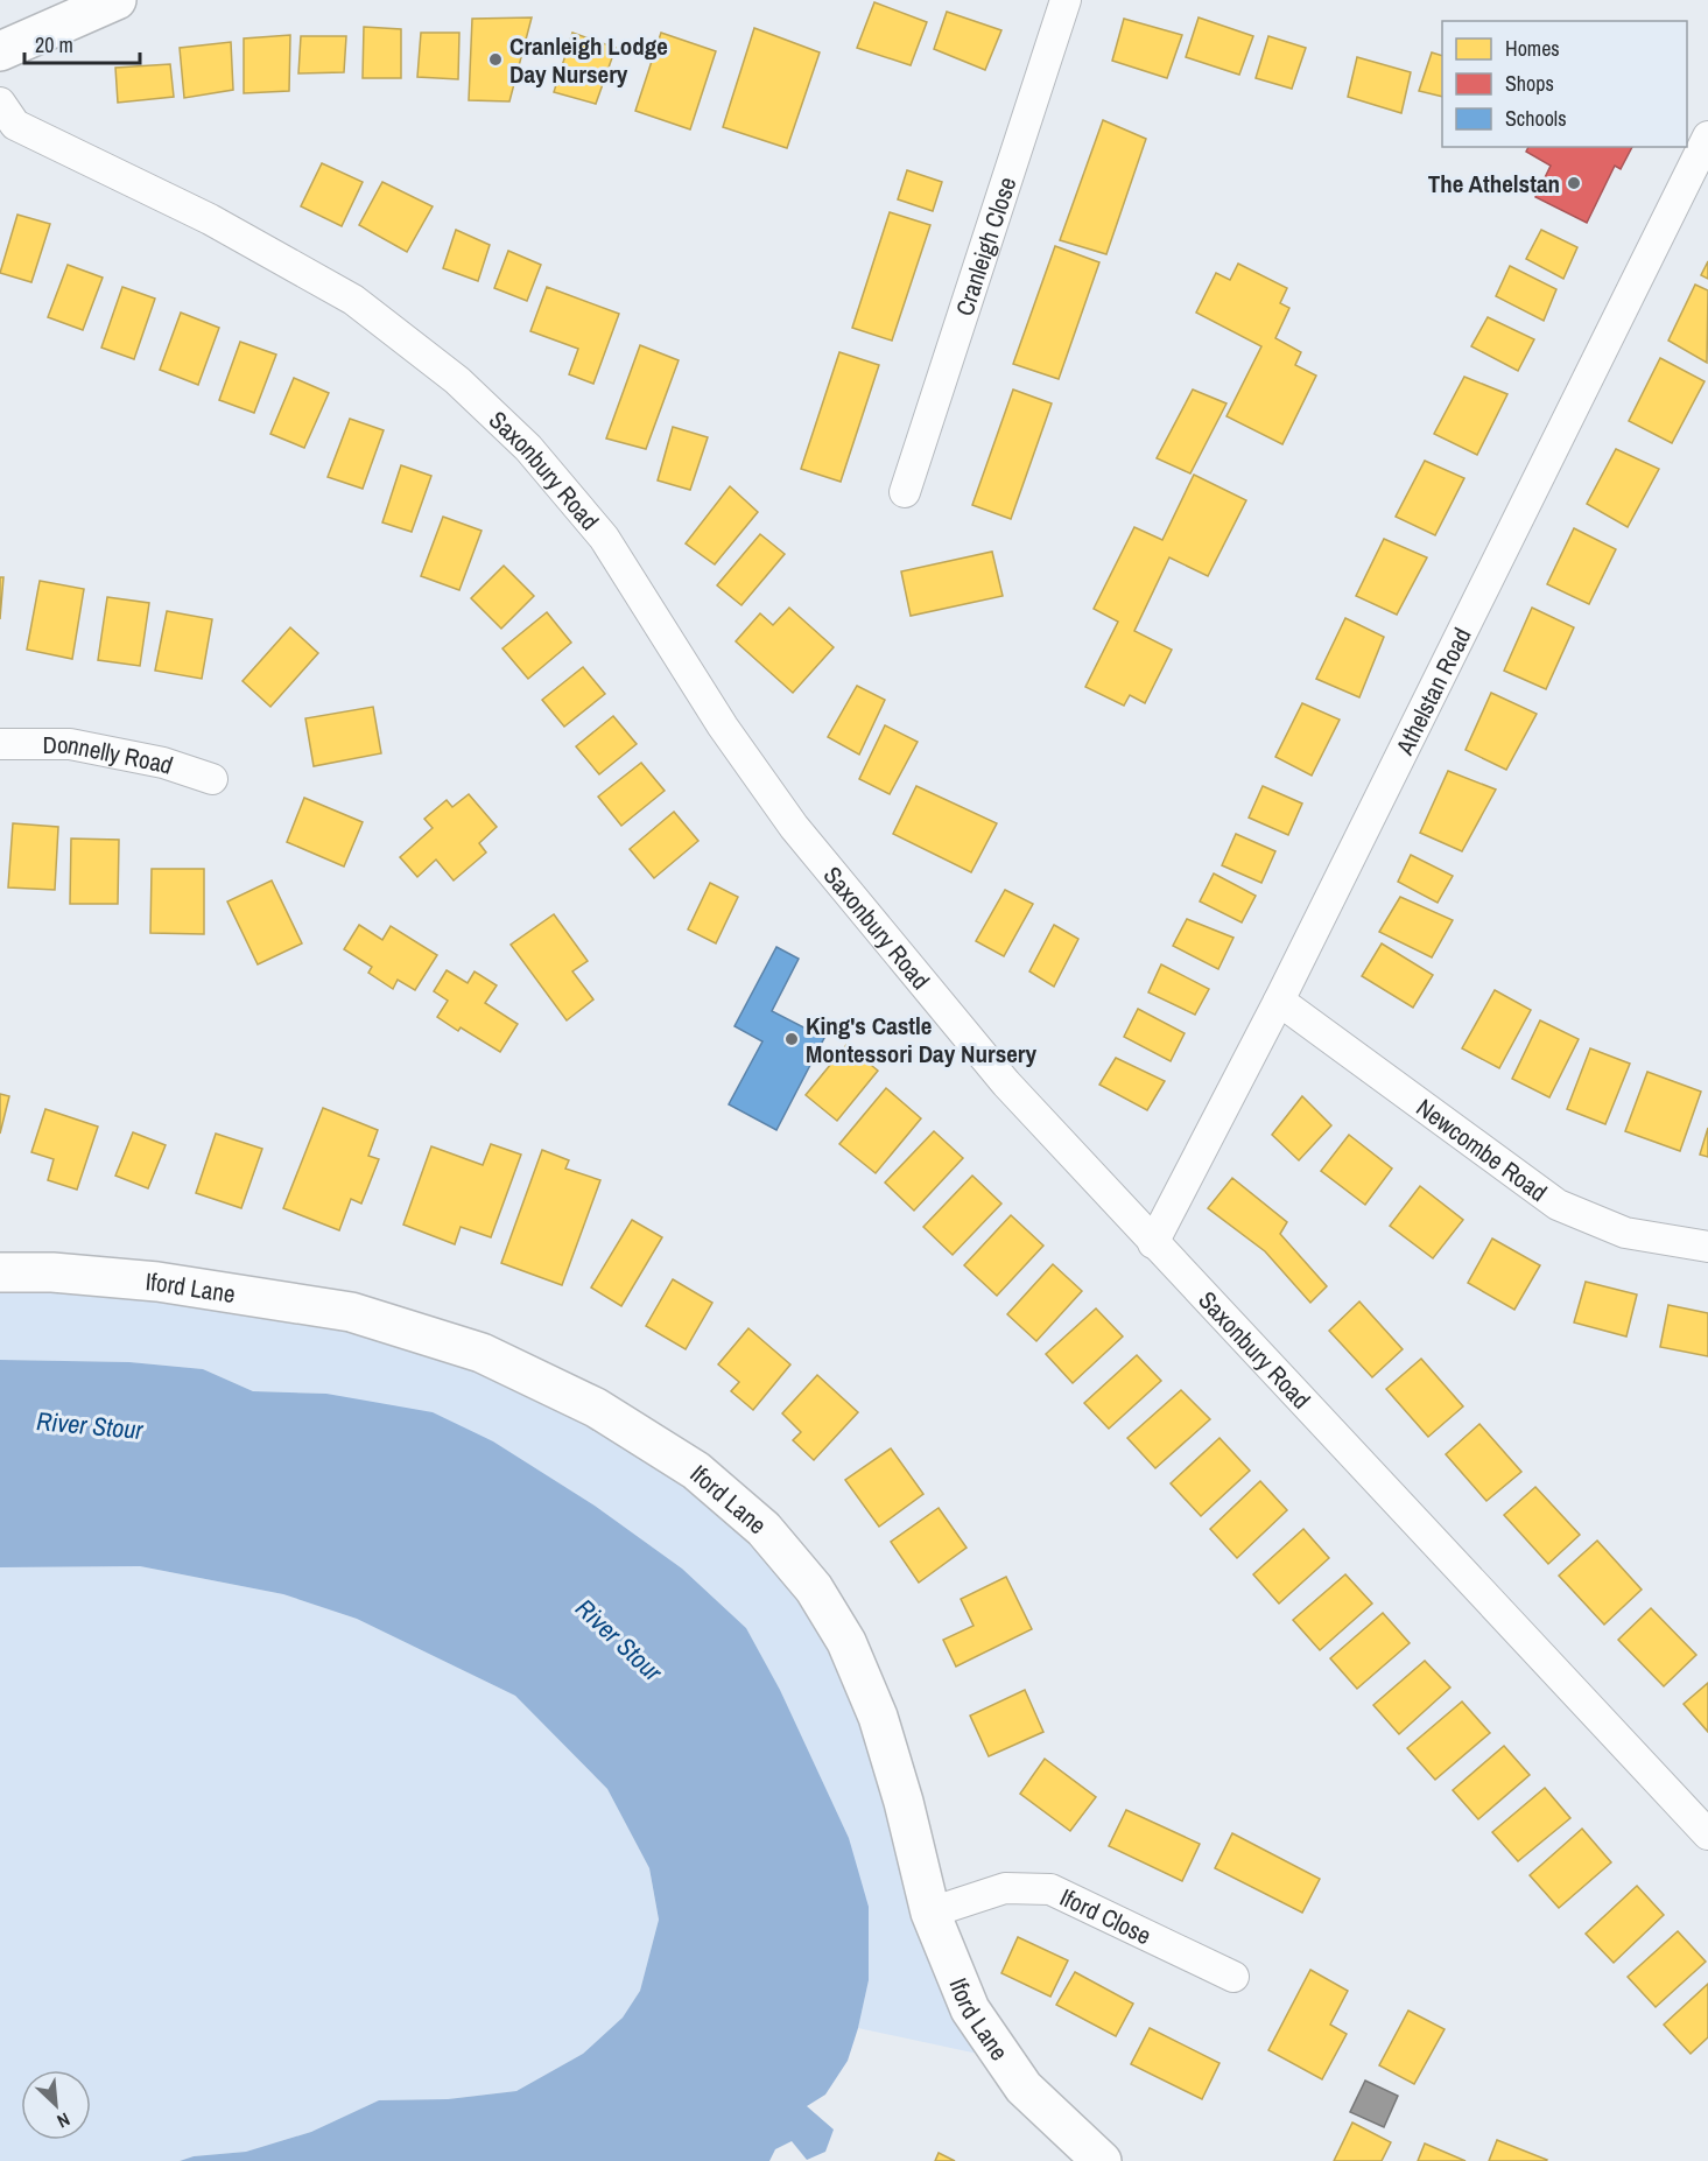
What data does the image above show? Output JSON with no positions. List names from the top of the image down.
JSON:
{
  "streets": {
    "street": [
      "Cranleigh Close",
      "Saxonbury Road",
      "Athelstan Road",
      "Donnelly Road",
      "Newcombe Road",
      "Iford Lane",
      "Iford Close"
    ]
  },
  "crossings": [
    ["Saxonbury Road", "Athelstan Road"],
    ["Athelstan Road", "Newcombe Road"],
    ["Iford Lane", "Iford Close"]
  ],
  "water": ["River Stour"],
  "places": ["Cranleigh Lodge Day Nursery", "The Athelstan", "King's Castle Montessori Day Nursery"],
  "legend": ["Homes", "Shops", "Schools"],
  "scale_bar": "20 m",
  "north": "bottom right"
}
